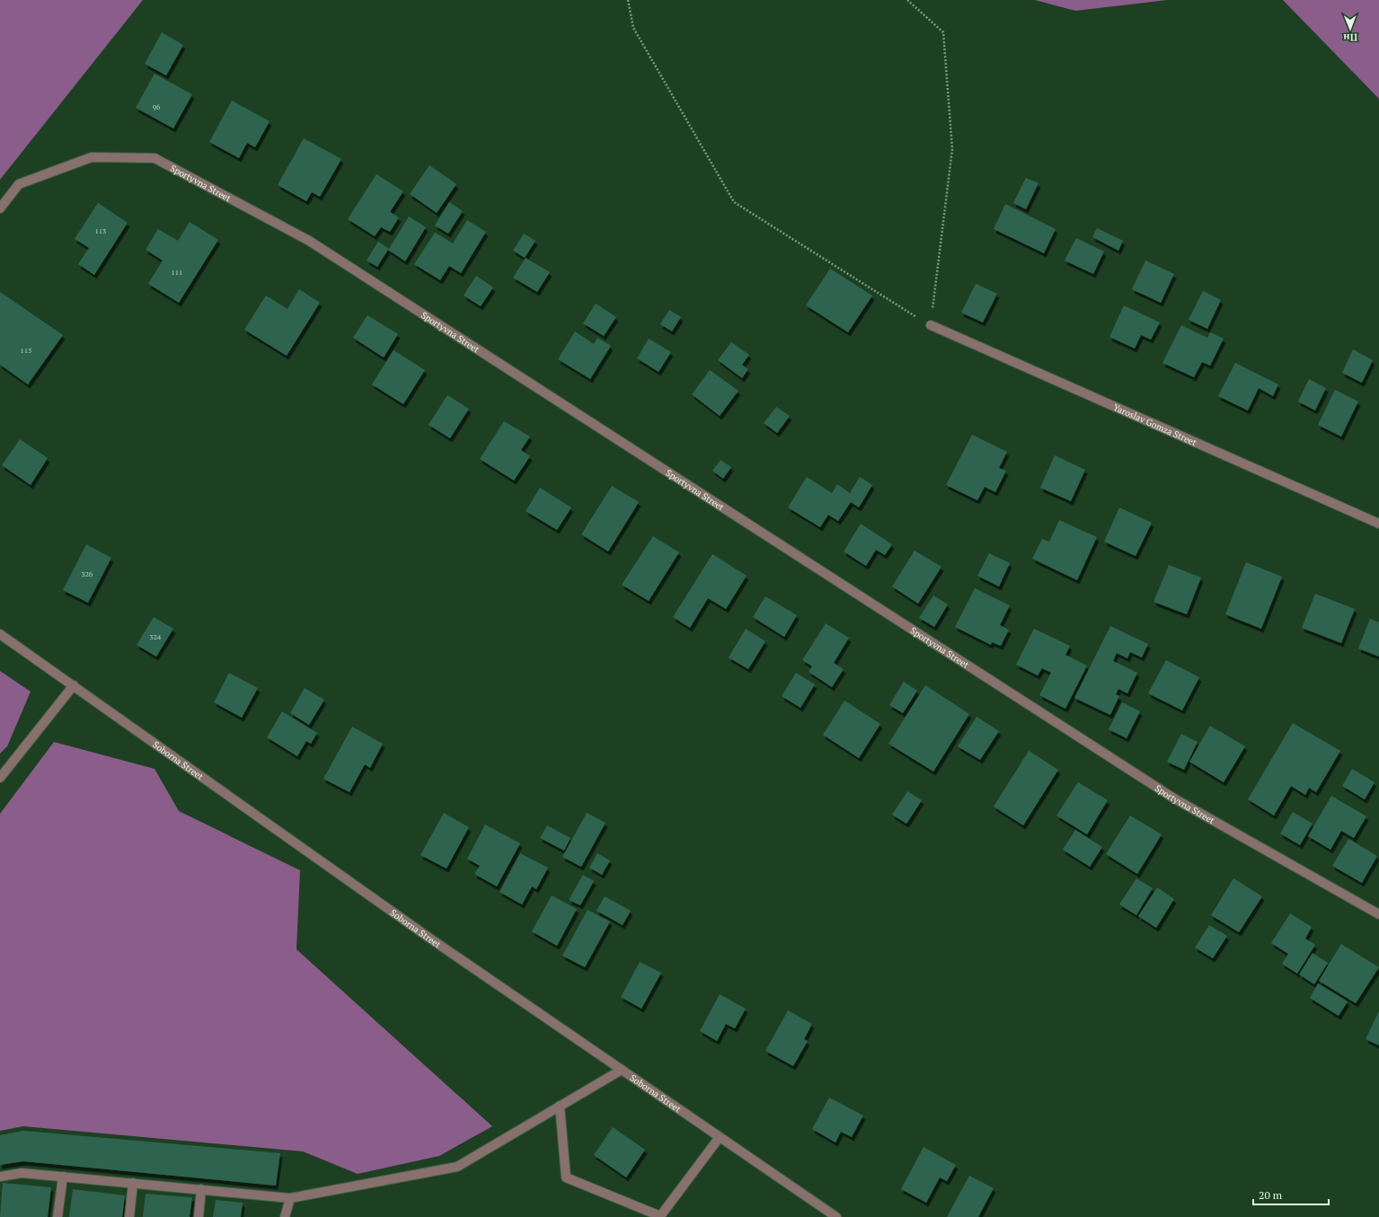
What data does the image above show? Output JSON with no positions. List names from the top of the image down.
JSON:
{
  "streets": {
    "street": ["Sportyvna Street", "Yaroslav Gomza Street", "Soborna Street"]
  },
  "house_numbers": [
    "96",
    "113",
    "111",
    "115",
    "326",
    "324"
  ],
  "scale_bar": "20 m",
  "north": "bottom"
}
